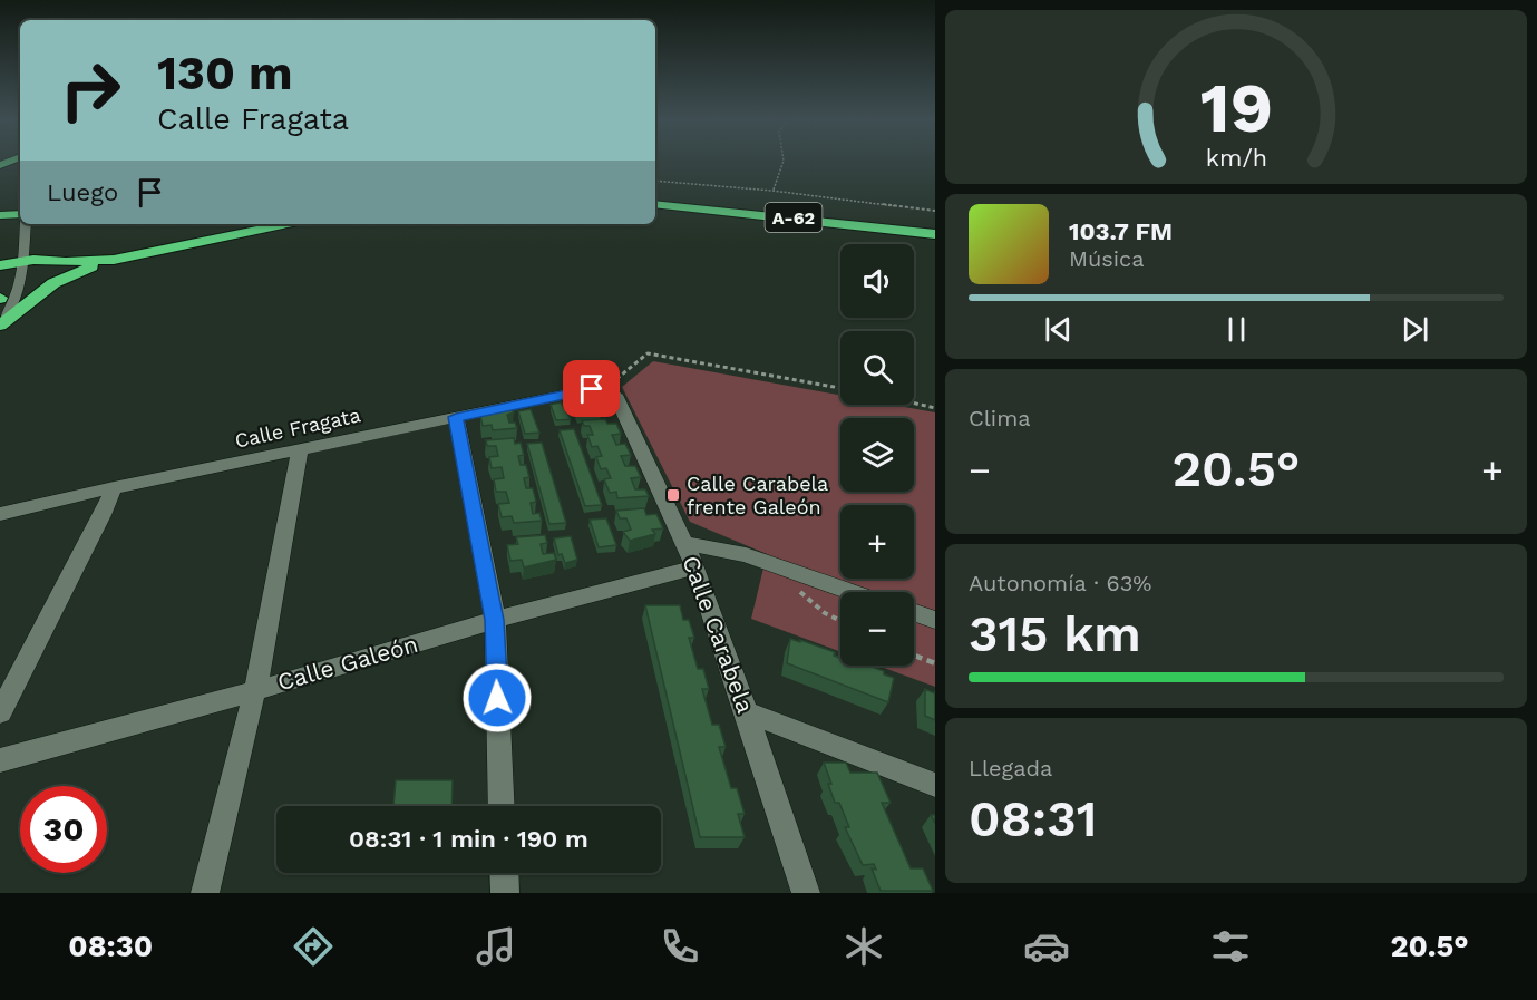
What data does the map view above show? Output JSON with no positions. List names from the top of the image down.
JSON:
{
  "streets": {
    "highway": ["A-62"],
    "street": ["Calle Fragata", "Calle Carabela", "Calle Galeón"]
  },
  "crossings": [
    ["Calle Fragata", "Calle Carabela"],
    ["Calle Carabela", "Calle Galeón"]
  ],
  "places": {
    "transit": ["Calle Carabela frente Galeón"]
  },
  "page": {
    "turn": ["130 m", "Calle Fragata"],
    "then": "Luego",
    "song": ["103.7 FM", "Música"],
    "map_buttons": ["+", "−"],
    "tile": [
      "Clima",
      ["Autonomía · 63%", "315 km"],
      ["Llegada", "08:31"]
    ],
    "heat": ["−", "20.5°", "+"],
    "limit": "30",
    "trip": "08:31 · 1 min · 190 m",
    "tabs": ["08:30", "20.5°"],
    "gauge": ["19", "km/h"]
  }
}
